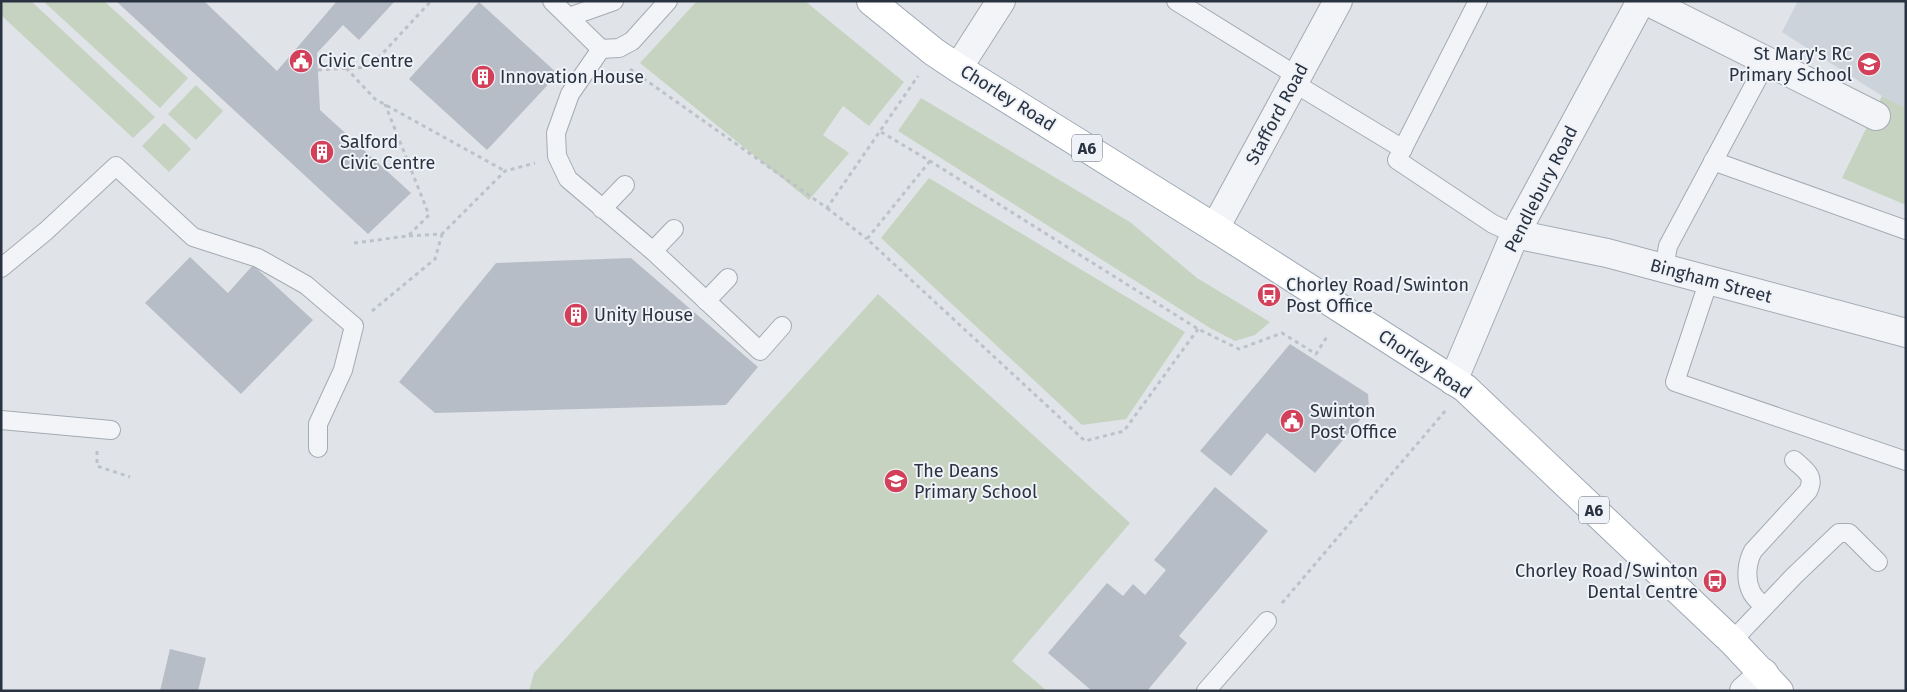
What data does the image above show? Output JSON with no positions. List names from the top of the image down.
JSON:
{
  "streets": {
    "main road": ["Chorley Road", "A6"],
    "street": ["Stafford Road", "Pendlebury Road", "Bingham Street"]
  },
  "crossings": [
    ["Chorley Road", "Stafford Road"],
    ["Chorley Road", "Pendlebury Road"],
    ["Pendlebury Road", "Bingham Street"]
  ],
  "places": {
    "public building": ["Civic Centre", "Swinton Post Office"],
    "school or university": ["St Mary's RC Primary School", "The Deans Primary School"],
    "building": ["Innovation House", "Salford Civic Centre", "Unity House"],
    "bus stop": ["Chorley Road/Swinton Post Office", "Chorley Road/Swinton Dental Centre"]
  }
}
